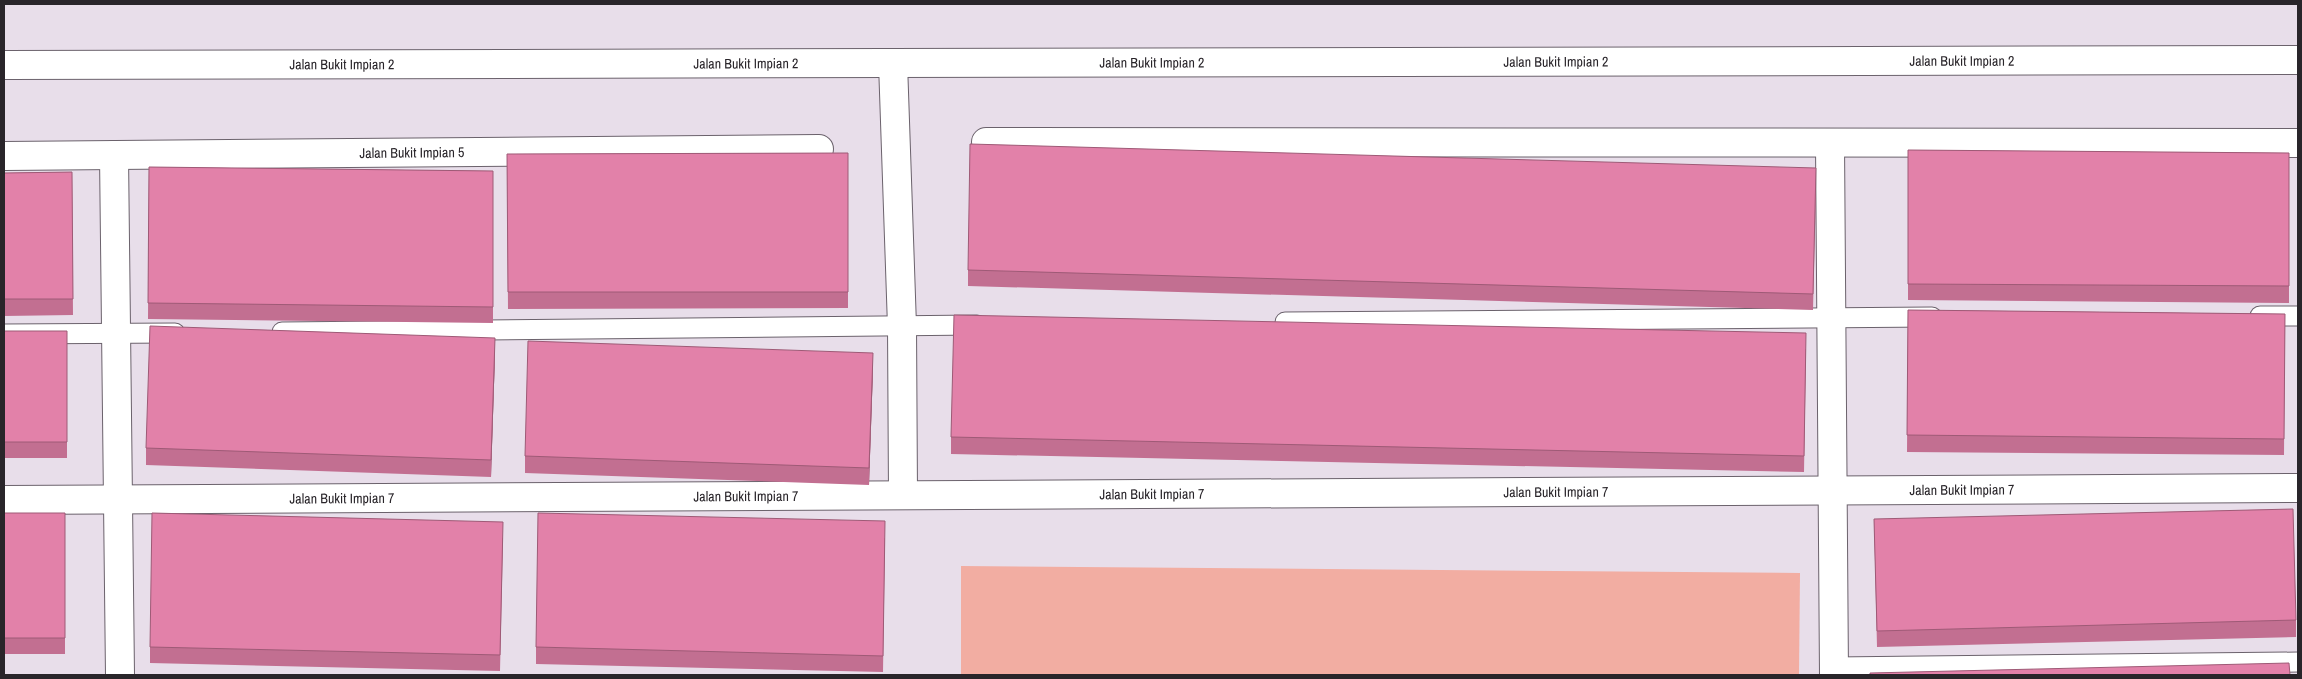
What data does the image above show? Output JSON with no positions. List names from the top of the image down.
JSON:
{
  "streets": {
    "street": ["Jalan Bukit Impian 2", "Jalan Bukit Impian 5", "Jalan Bukit Impian 7"]
  }
}
